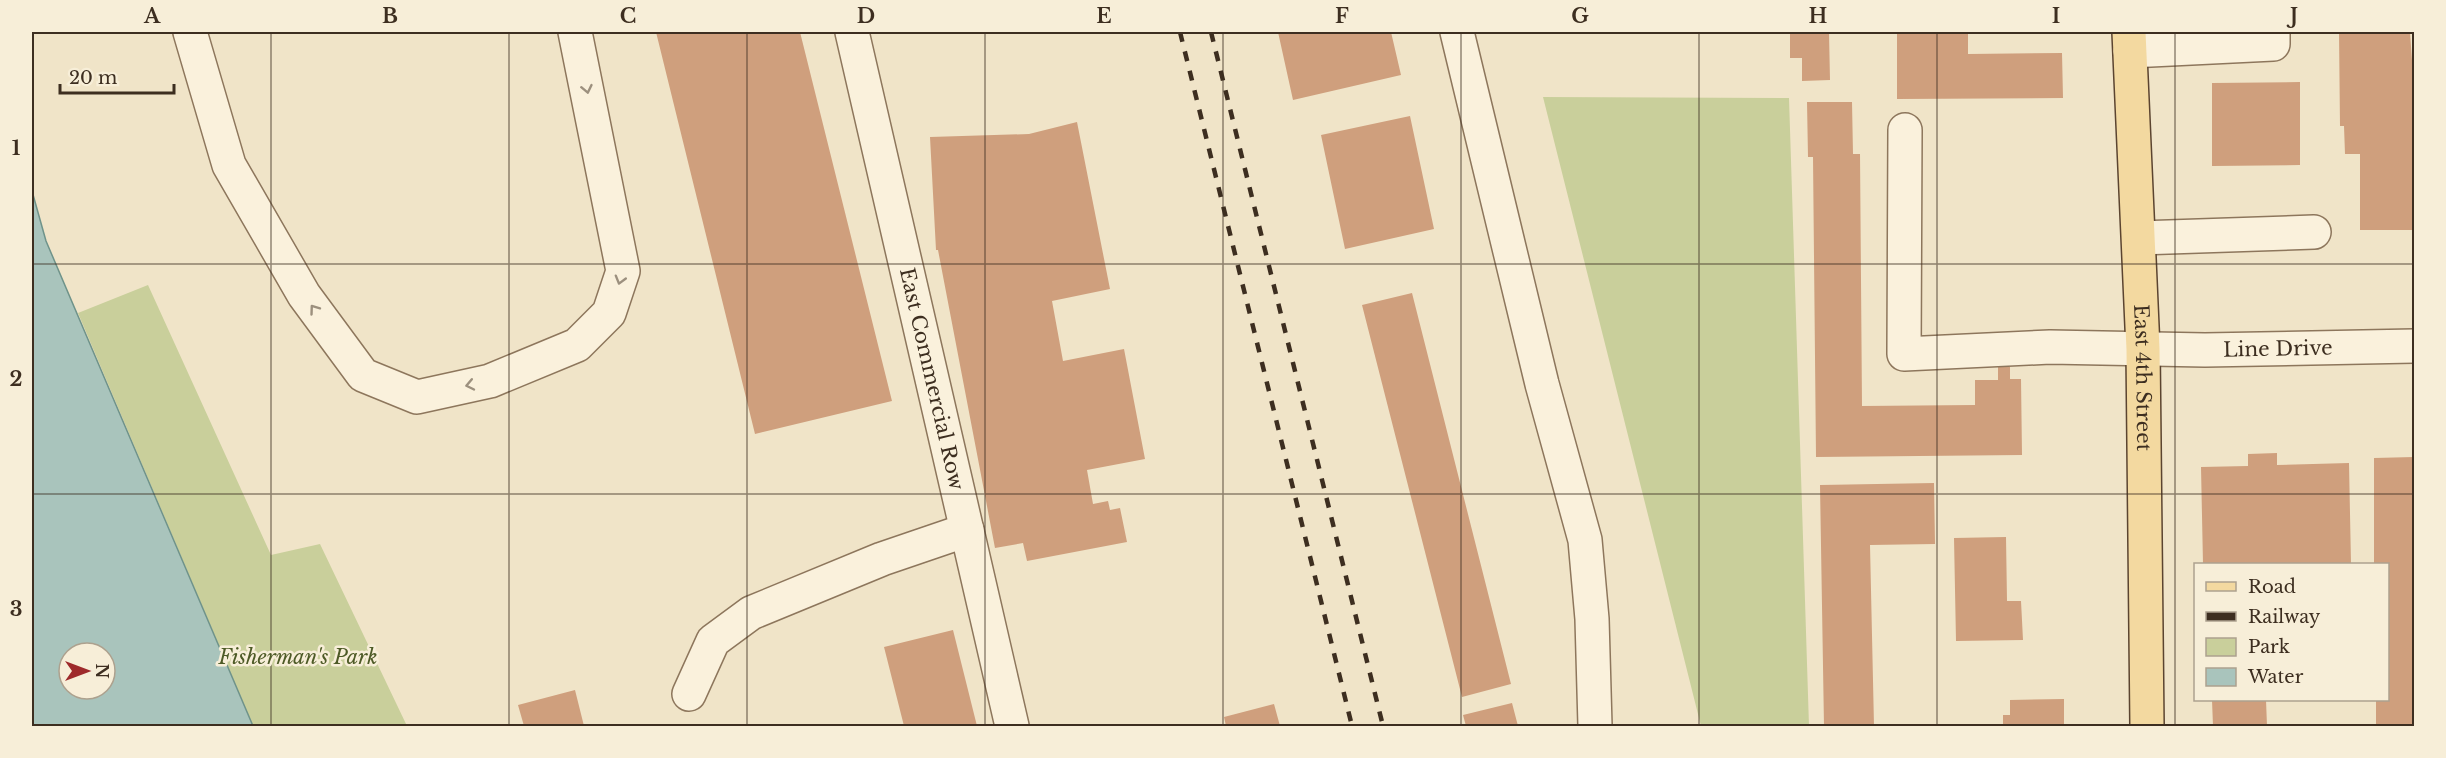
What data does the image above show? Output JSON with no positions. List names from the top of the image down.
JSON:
{
  "streets": {
    "main road": ["East 4th Street"],
    "street": ["Line Drive", "East Commercial Row"]
  },
  "crossings": [
    ["Line Drive", "East 4th Street"]
  ],
  "parks": ["Fisherman's Park"],
  "legend": [
    "Road",
    "Railway",
    "Park",
    "Water"
  ],
  "scale_bar": "20 m",
  "north": "right",
  "grid": {
    "columns": [
      "A",
      "B",
      "C",
      "D",
      "E",
      "F",
      "G",
      "H",
      "I",
      "J"
    ],
    "rows": ["1", "2", "3"]
  }
}
